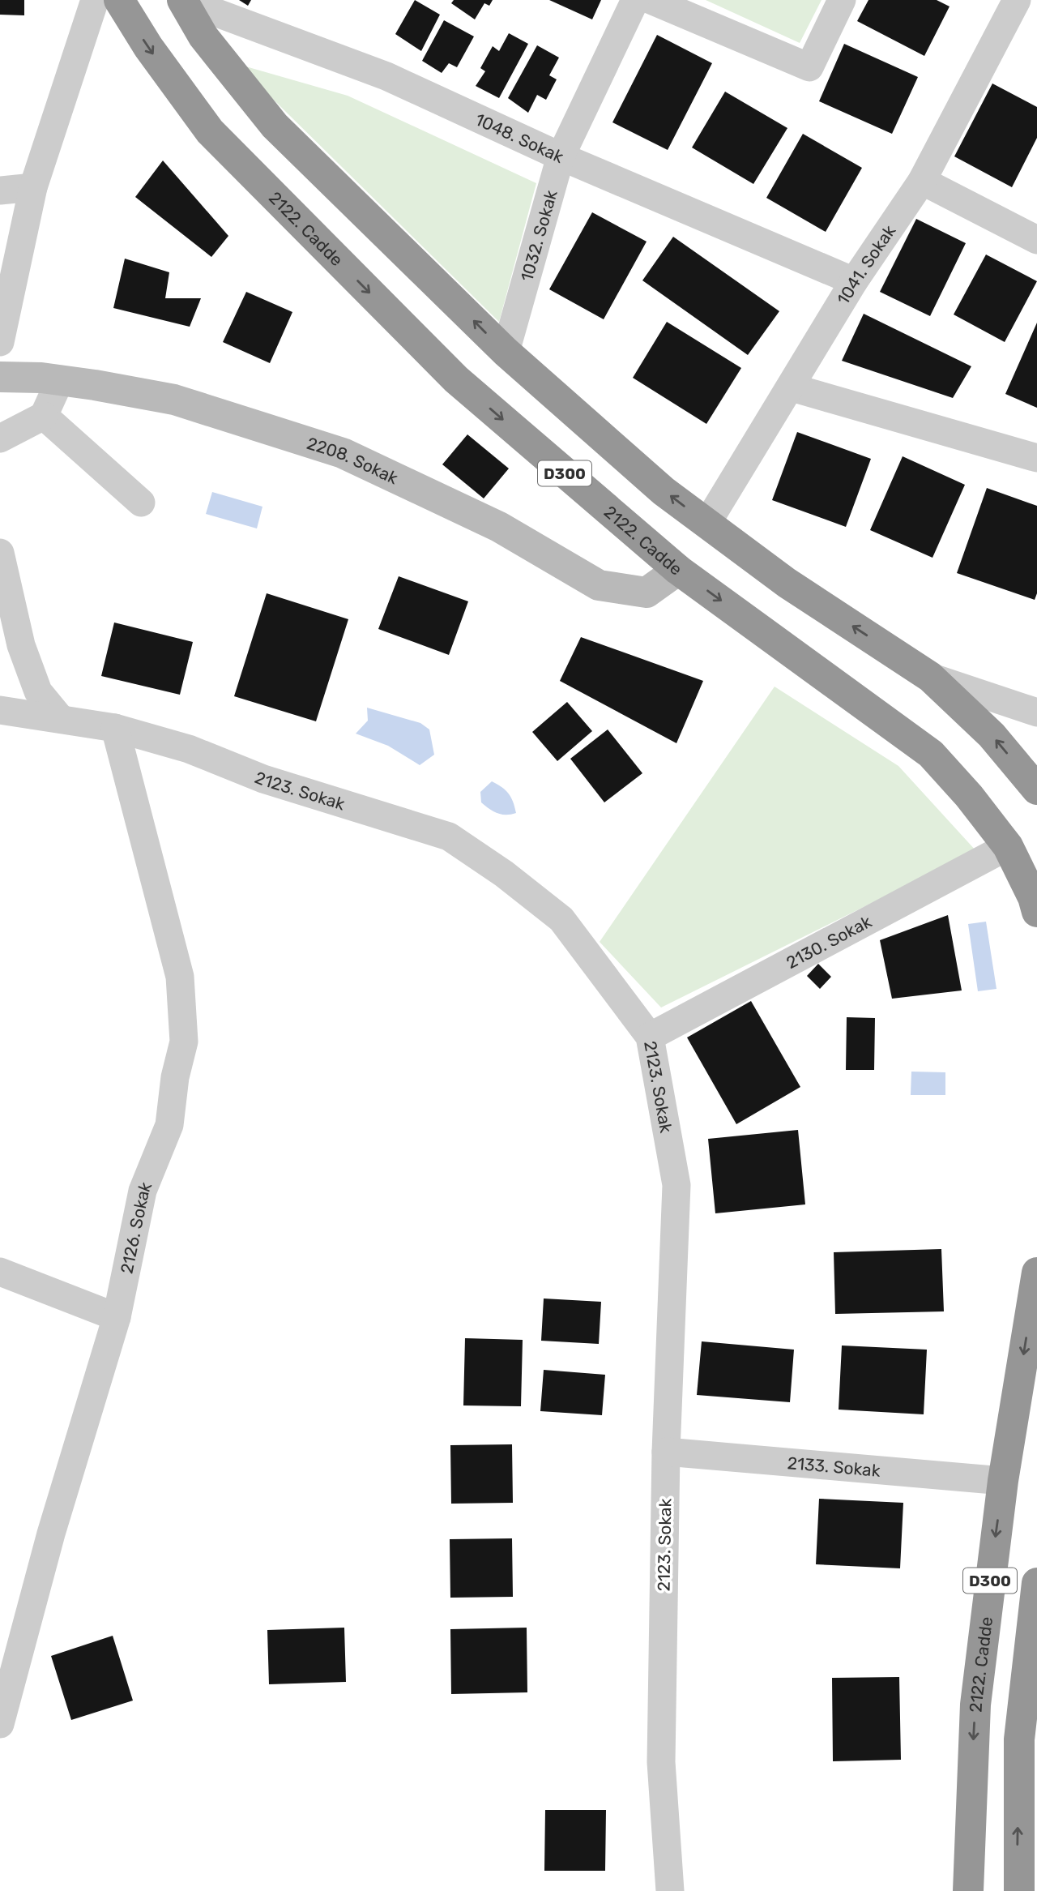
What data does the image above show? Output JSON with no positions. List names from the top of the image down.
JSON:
{
  "streets": {
    "highway": ["2122. Cadde", "D300"],
    "street": [
      "1048. Sokak",
      "1032. Sokak",
      "1041. Sokak",
      "2208. Sokak",
      "2123. Sokak",
      "2130. Sokak",
      "2126. Sokak",
      "2133. Sokak"
    ]
  },
  "crossings": [
    ["1048. Sokak", "1032. Sokak"],
    ["1048. Sokak", "1041. Sokak"],
    ["1048. Sokak", "D300"],
    ["2122. Cadde", "2208. Sokak"],
    ["2122. Cadde", "2130. Sokak"],
    ["2122. Cadde", "2133. Sokak"],
    ["1032. Sokak", "D300"],
    ["1041. Sokak", "D300"],
    ["2123. Sokak", "2130. Sokak"],
    ["2123. Sokak", "2126. Sokak"],
    ["2123. Sokak", "2133. Sokak"]
  ]
}
